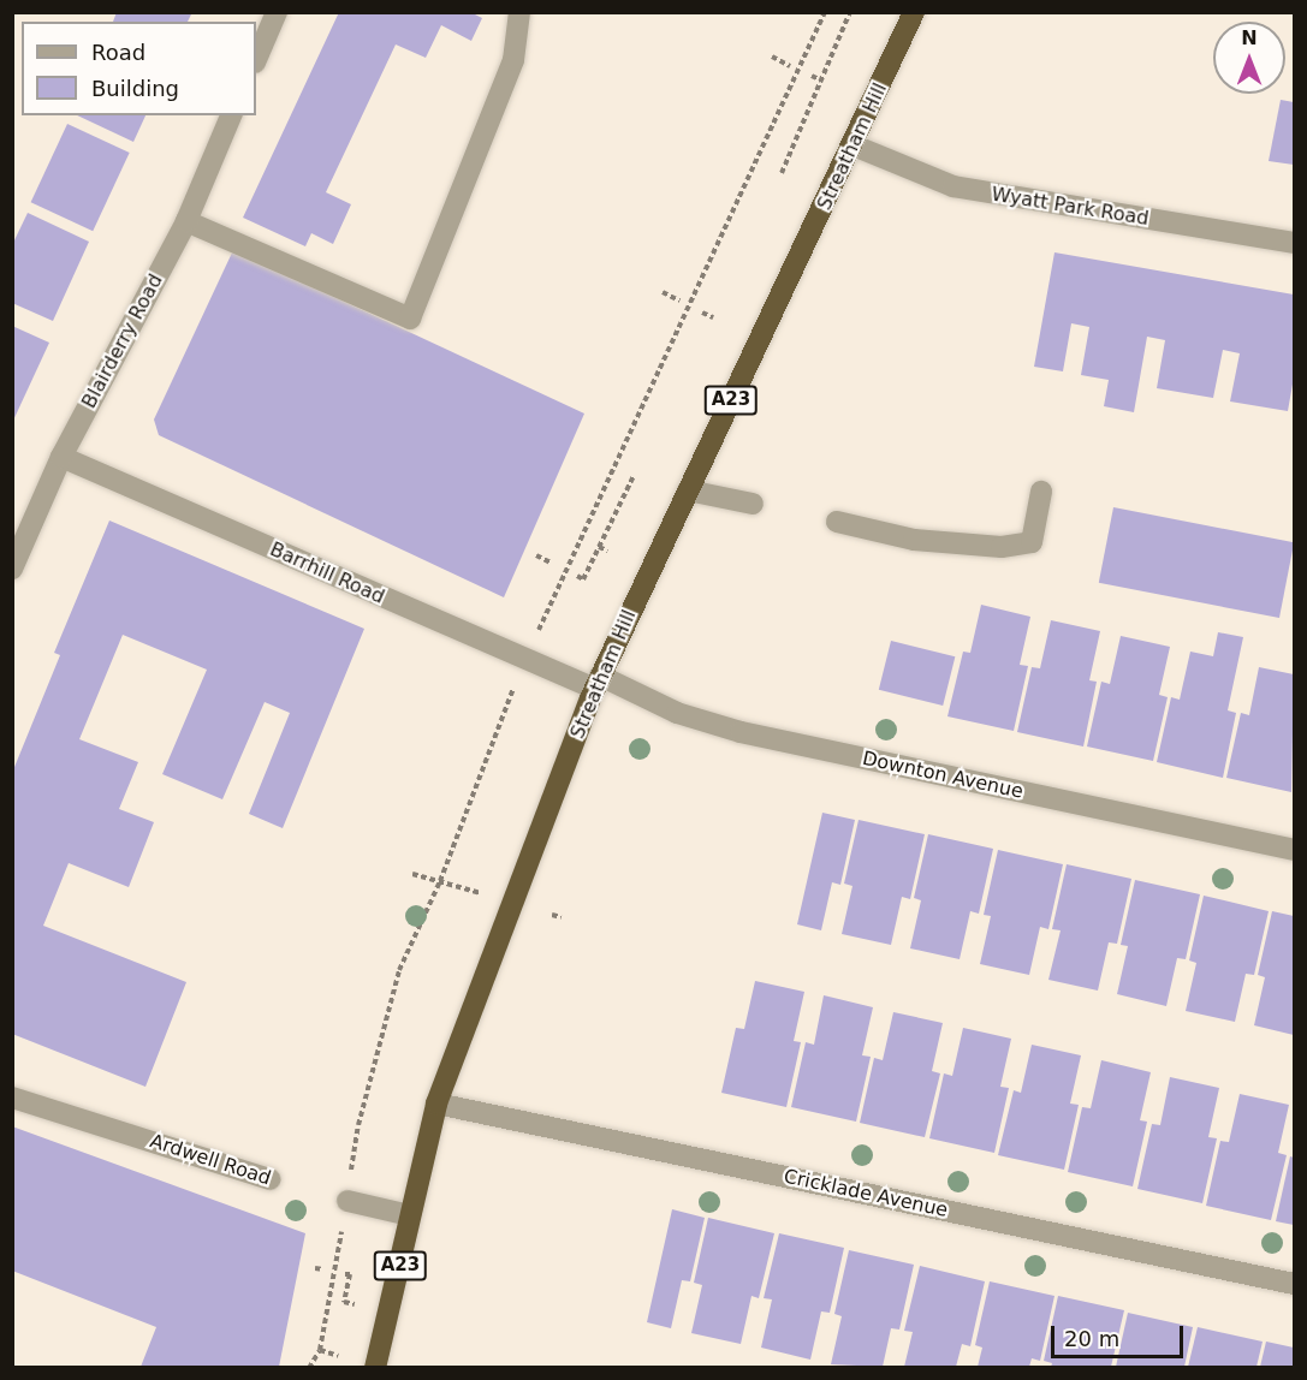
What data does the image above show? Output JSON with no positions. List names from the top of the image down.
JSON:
{
  "streets": {
    "highway": ["Streatham Hill", "A23"],
    "street": [
      "Wyatt Park Road",
      "Blairderry Road",
      "Barrhill Road",
      "Downton Avenue",
      "Ardwell Road",
      "Cricklade Avenue"
    ]
  },
  "crossings": [
    ["Streatham Hill", "Wyatt Park Road"],
    ["Streatham Hill", "Barrhill Road"],
    ["Streatham Hill", "Downton Avenue"],
    ["Streatham Hill", "Cricklade Avenue"],
    ["Blairderry Road", "Barrhill Road"],
    ["Barrhill Road", "Downton Avenue"]
  ],
  "legend": ["Road", "Building"],
  "scale_bar": "20 m",
  "north": "top"
}
